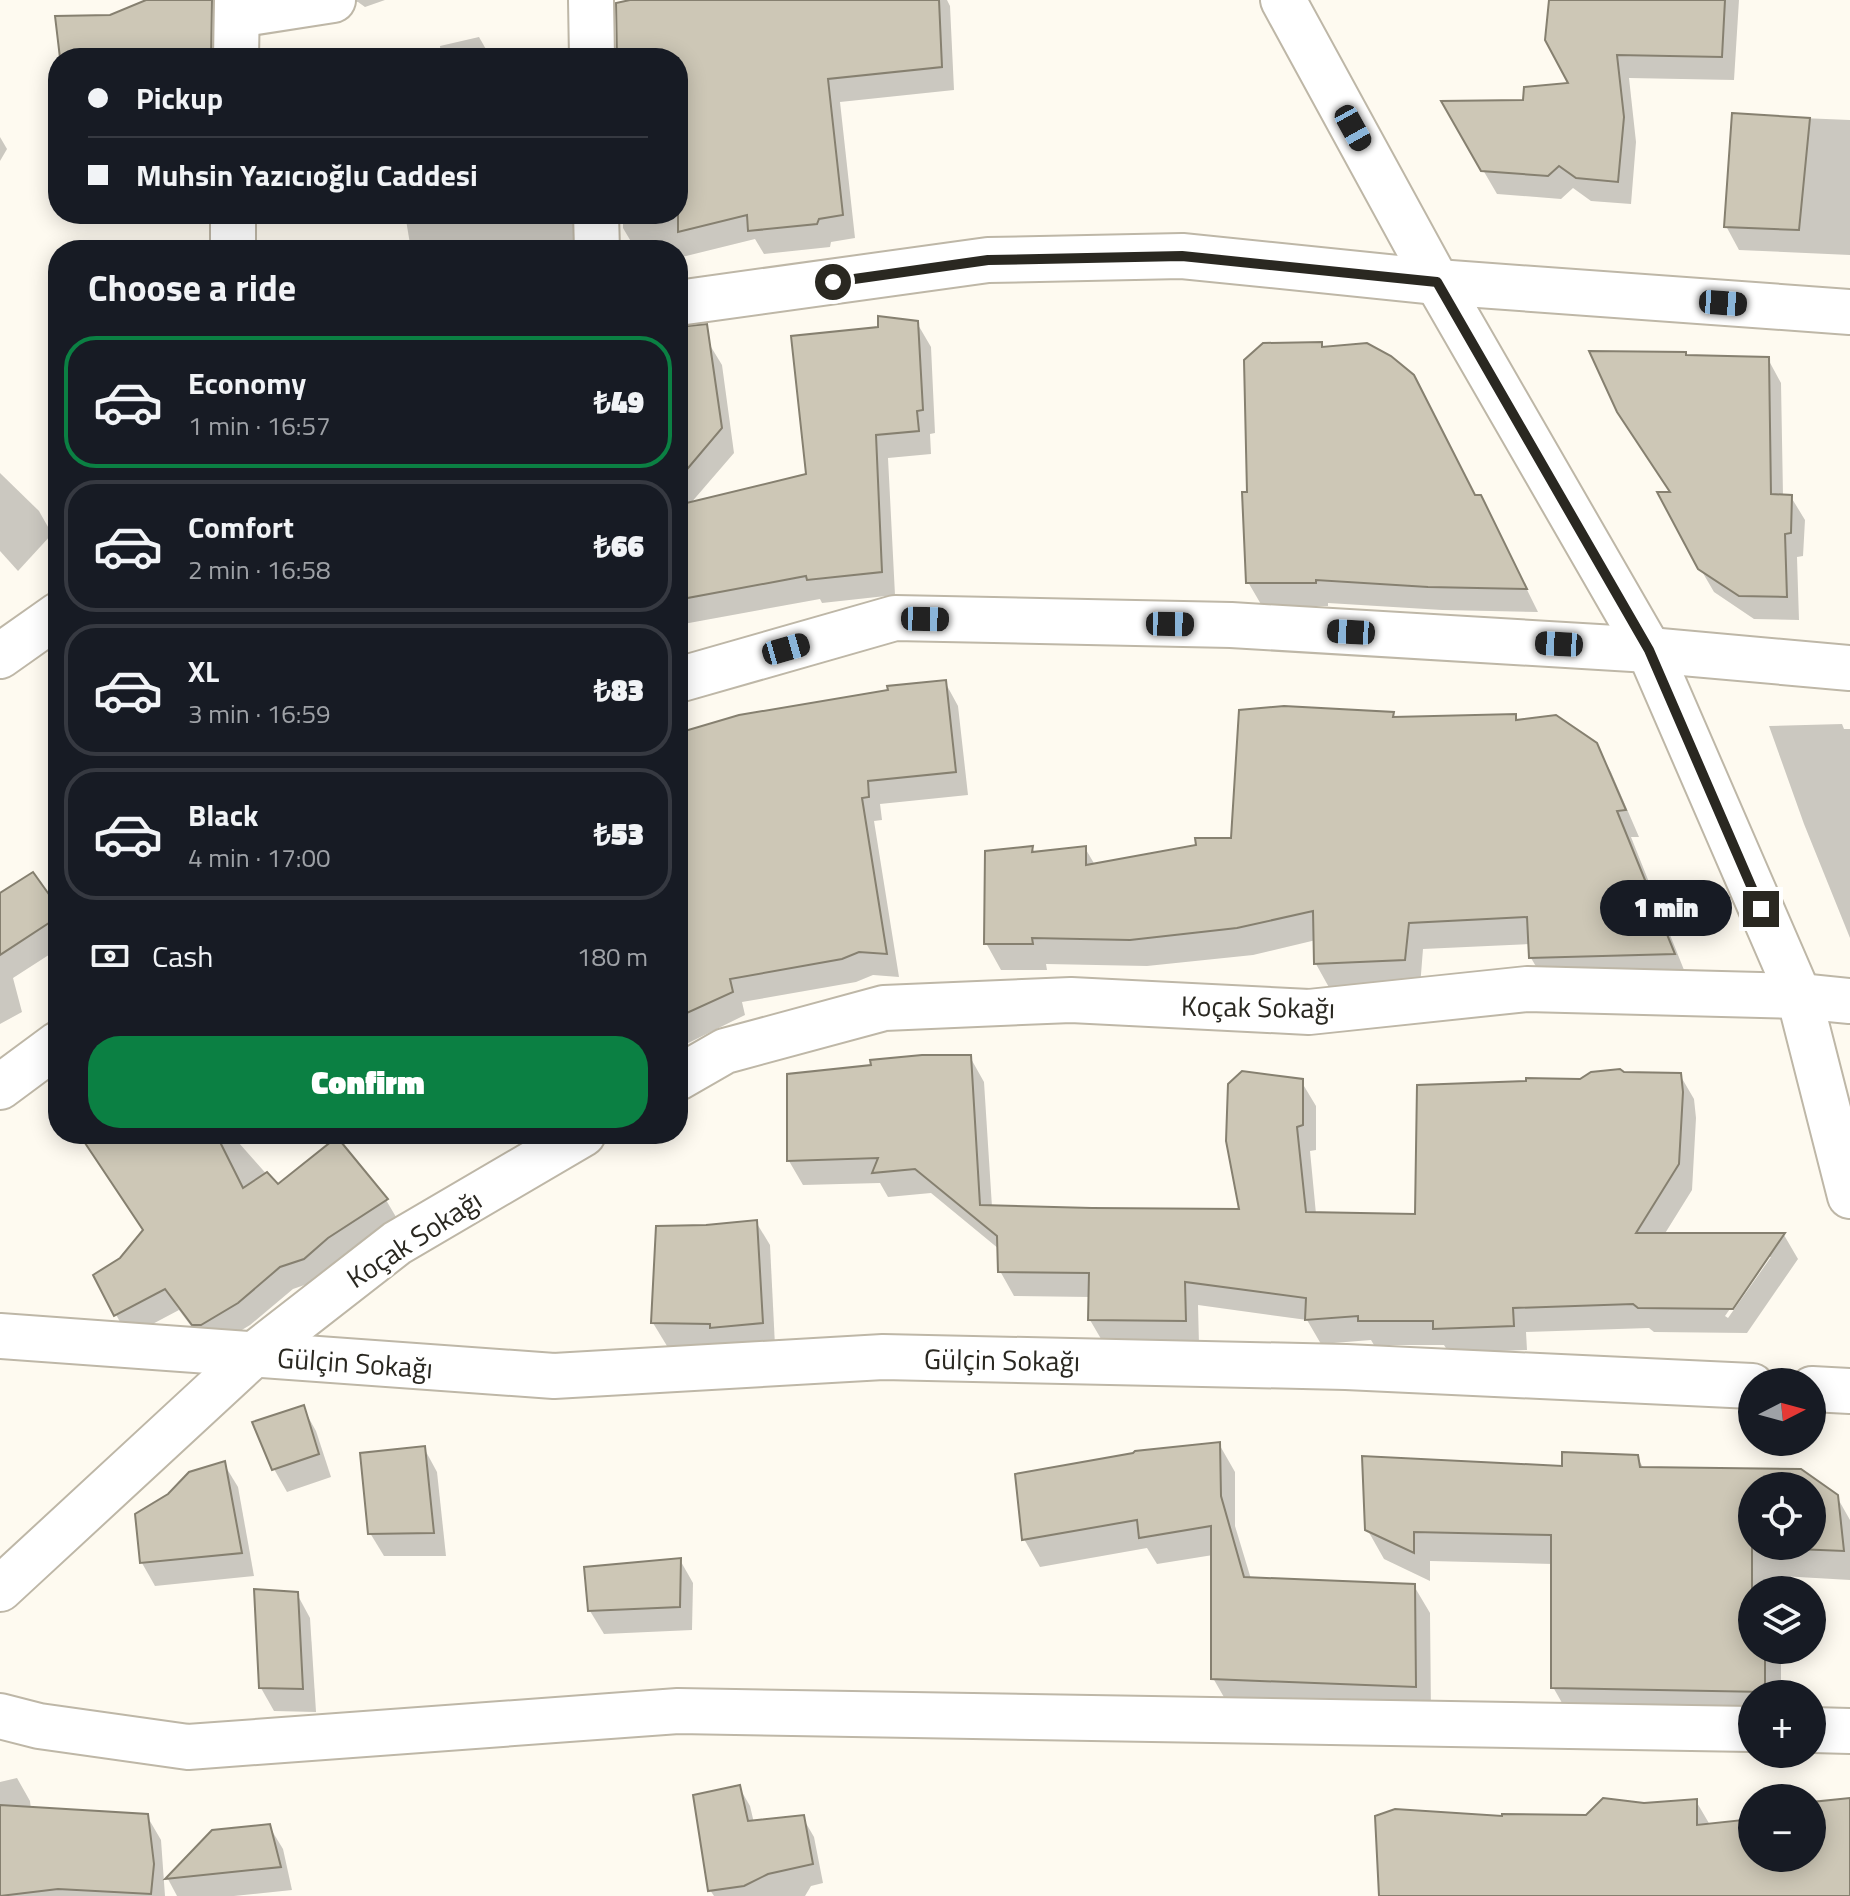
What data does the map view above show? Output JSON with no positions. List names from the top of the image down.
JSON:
{
  "streets": {
    "street": ["Koçak Sokağı", "Gülçin Sokağı"]
  },
  "crossings": [
    ["Koçak Sokağı", "Gülçin Sokağı"]
  ],
  "north": "right",
  "page": {
    "banner": ["Pickup", "Muhsin Yazıcıoğlu Caddesi"],
    "heading": "Choose a ride",
    "list": [
      {
        "name": "Economy",
        "note": "1 min · 16:57",
        "value": "₺49"
      },
      {
        "name": "Comfort",
        "note": "2 min · 16:58",
        "value": "₺66"
      },
      {
        "name": "XL",
        "note": "3 min · 16:59",
        "value": "₺83"
      },
      {
        "name": "Black",
        "note": "4 min · 17:00",
        "value": "₺53"
      }
    ],
    "bubble": "1 min",
    "pay": ["Cash", "180 m"],
    "buttons": "Confirm",
    "map_buttons": ["+", "−"]
  }
}
